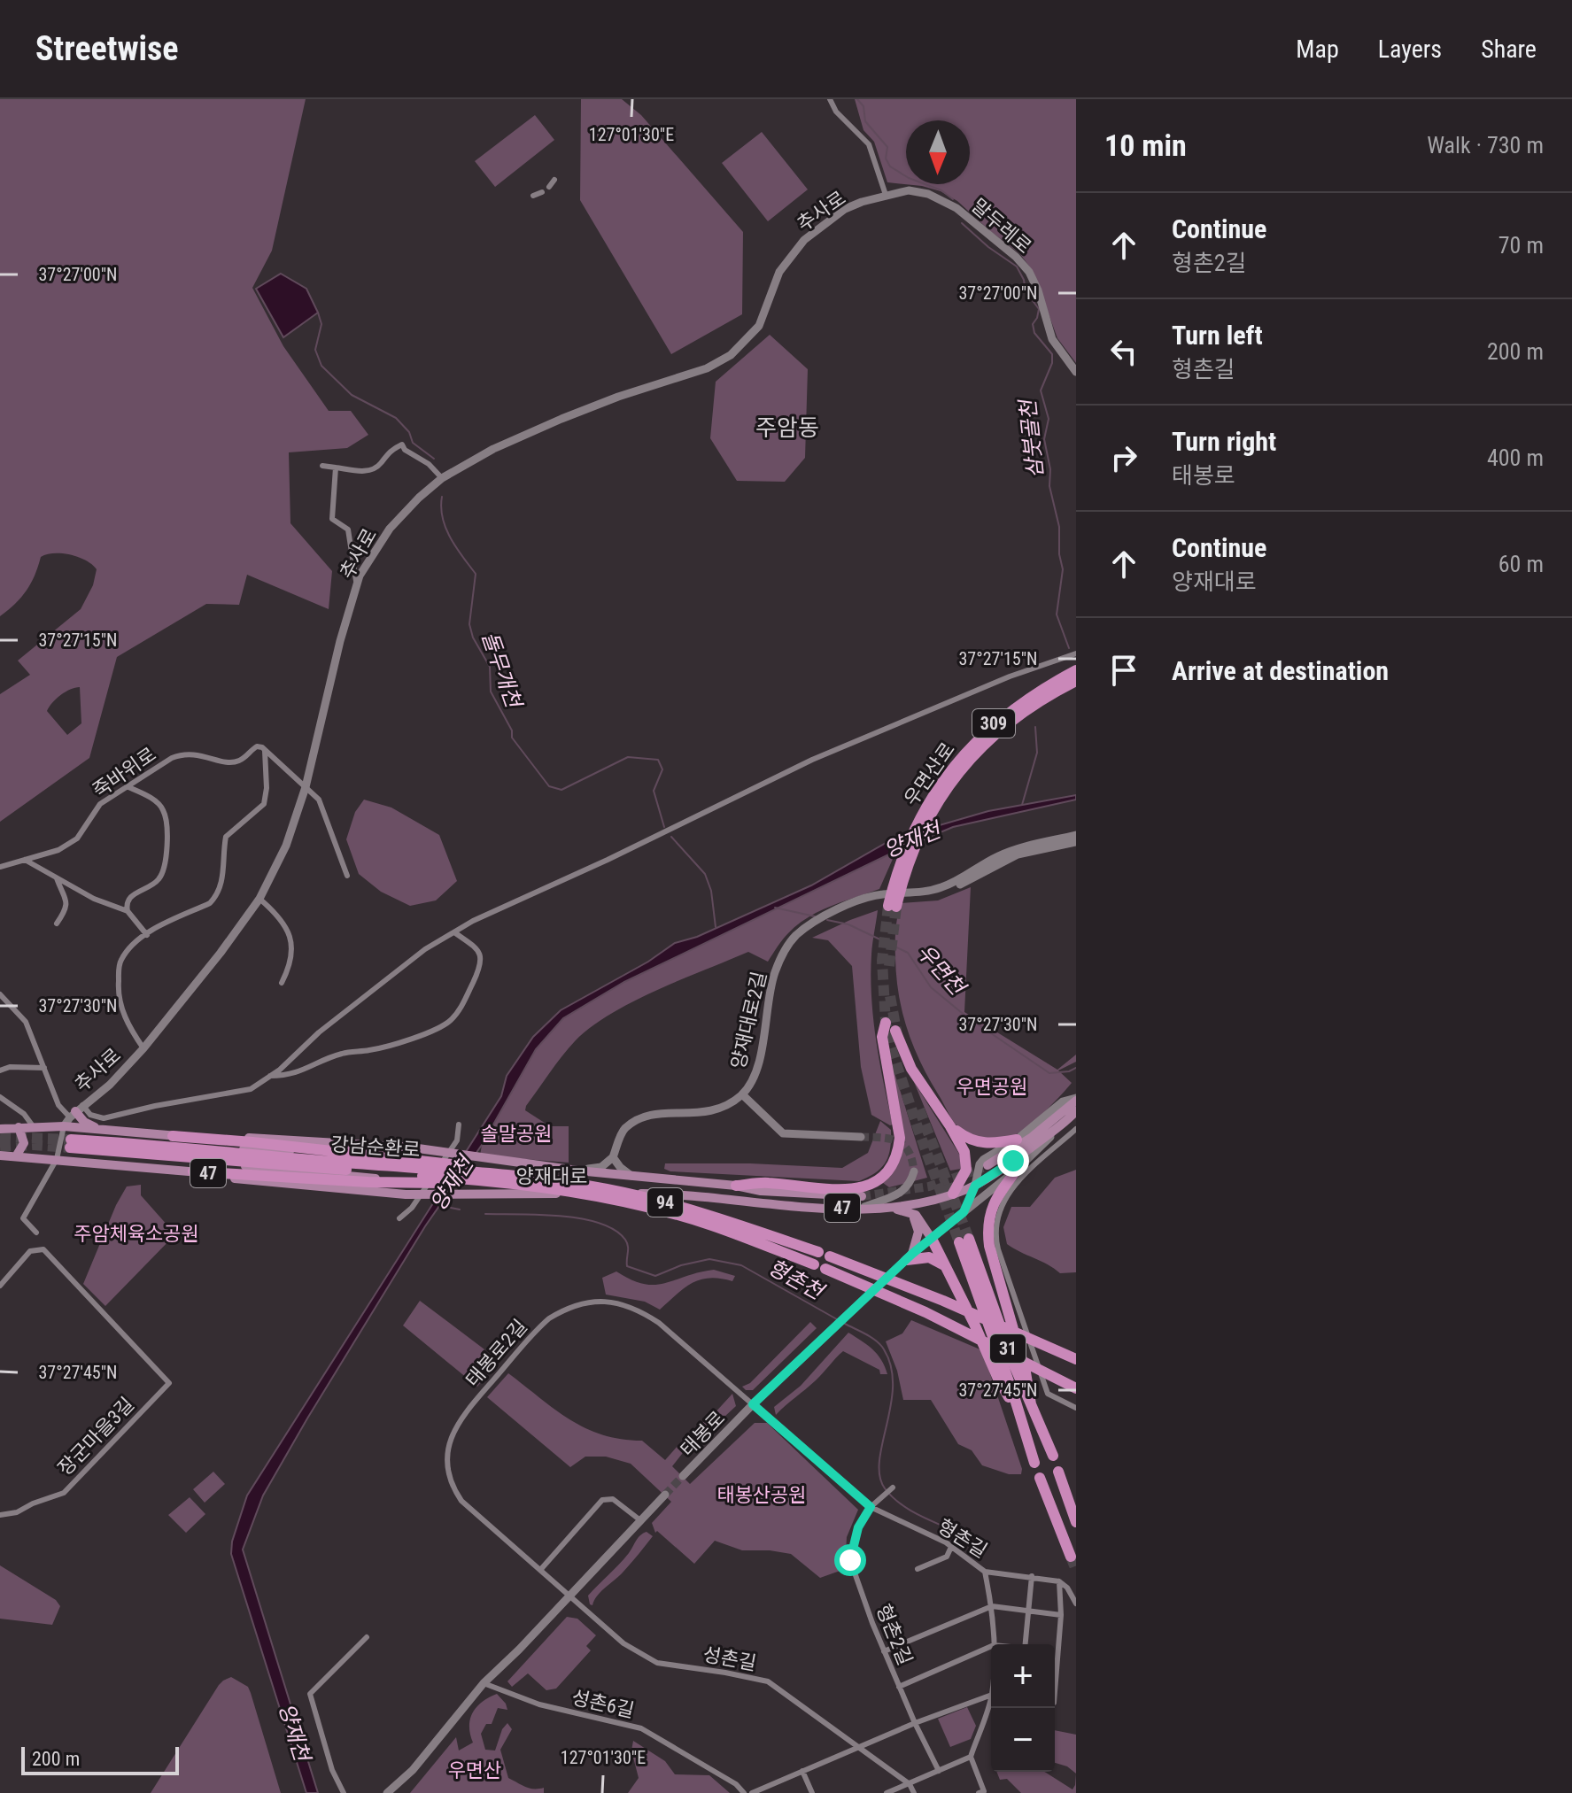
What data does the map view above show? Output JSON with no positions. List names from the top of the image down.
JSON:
{
  "streets": {
    "highway": [
      "309",
      "우면산로",
      "강남순환로",
      "양재대로",
      "94",
      "31"
    ],
    "main road": ["47"],
    "street": [
      "추사로",
      "말두레로",
      "죽바위로",
      "양재대로2길",
      "태봉로2길",
      "태봉로",
      "장군마을3길",
      "형촌길",
      "형촌2길",
      "성촌길",
      "성촌6길"
    ]
  },
  "crossings": [
    ["추사로", "말두레로"],
    ["추사로", "양재대로"],
    ["강남순환로", "양재대로"],
    ["양재대로", "태봉로"],
    ["태봉로2길", "태봉로"],
    ["태봉로2길", "형촌길"],
    ["태봉로2길", "성촌길"],
    ["태봉로", "형촌길"],
    ["형촌길", "형촌2길"]
  ],
  "districts": ["주암동"],
  "water": [
    "삼붓골천",
    "돌무개천",
    "양재천",
    "우면천",
    "형촌천"
  ],
  "parks": [
    "우면공원",
    "솔말공원",
    "주암체육소공원",
    "태봉산공원",
    "우면산"
  ],
  "scale_bar": "200 m",
  "north": "bottom",
  "page": {
    "header": "Streetwise",
    "nav": ["Map", "Layers", "Share"],
    "heading": ["10 min", "Walk · 730 m"],
    "list": [
      ["Continue", "형촌2길", "70 m"],
      ["Turn left", "형촌길", "200 m"],
      ["Turn right", "태봉로", "400 m"],
      ["Continue", "양재대로", "60 m"],
      "Arrive at destination"
    ],
    "map_buttons": ["+", "−"],
    "scale": "200 m"
  },
  "coordinates": [
    "127°01'30\"E",
    "37°27'00\"N",
    "37°27'15\"N",
    "37°27'30\"N",
    "37°27'45\"N"
  ]
}
